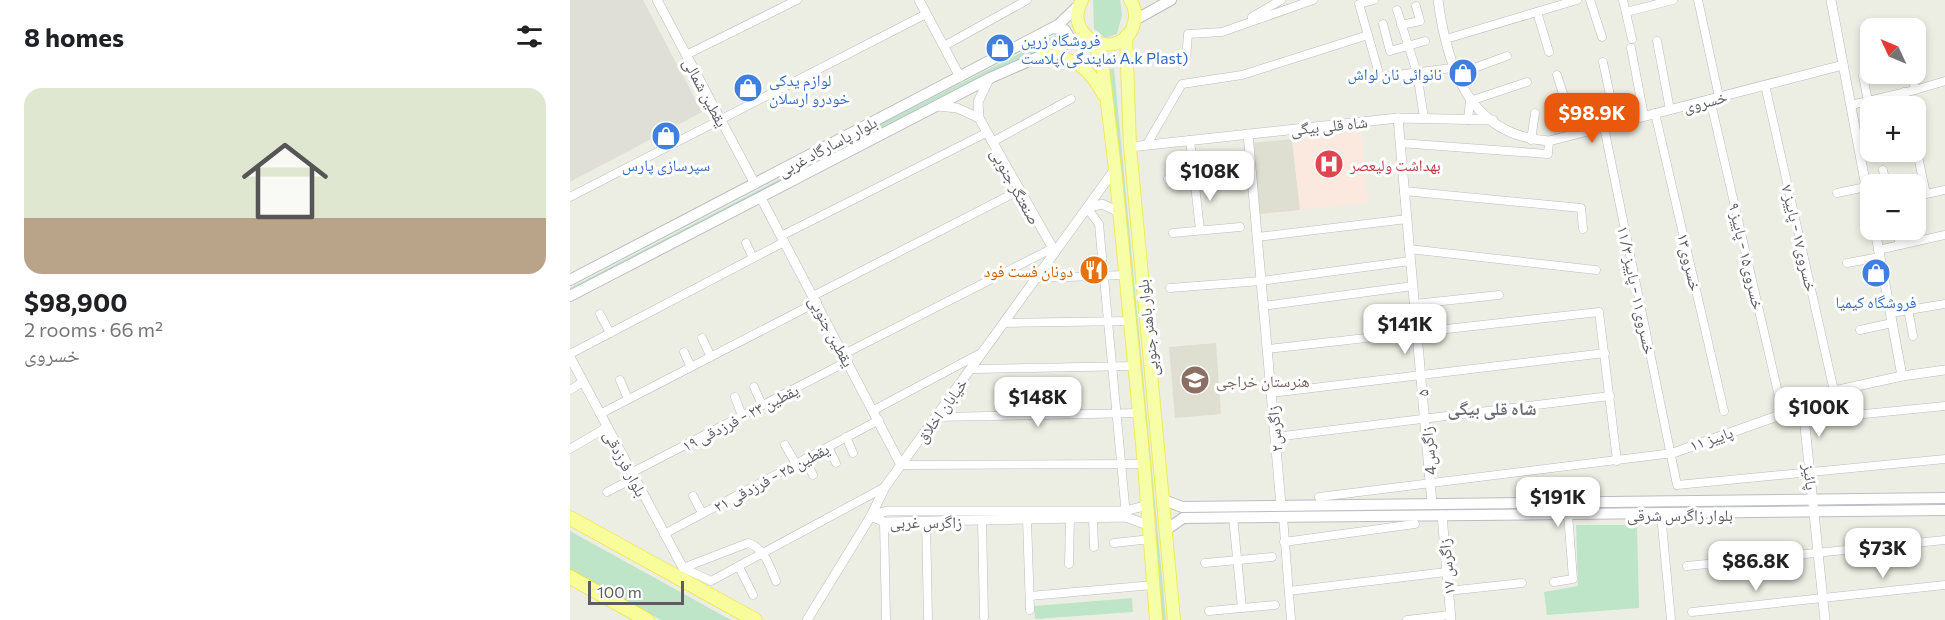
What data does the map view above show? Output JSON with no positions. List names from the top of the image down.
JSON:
{
  "streets": {
    "main road": ["بلوار پاسارگاد غربی", "بلوار باهنر جنوبی", "بلوار زاگرس شرقی"],
    "street": [
      "یقطین شمالی",
      "خسروى",
      "شاه قلی بیگی",
      "صنعتگر جنوبی",
      "خسروى۱۷ - پاییز ۷",
      "خسروى۱۵ - پاییز ۹",
      "خسروى۱۳",
      "خسروى۱۱ - پاییز ۱۱/۳",
      "یقطین جنوبی",
      "۵",
      "خیابان اخلاق",
      "یقطین ۲۳ - فرزدقی ۱۹",
      "زاگرس۲",
      "پاییز ۱۱",
      "زاگرس4",
      "بلوار فرزدقی",
      "یقطین ۲۵ - فرزدقی ۲۱",
      "پائیز",
      "زاگرس غربی",
      "زاگرس ۱۷"
    ]
  },
  "crossings": [
    ["یقطین شمالی", "بلوار پاسارگاد غربی"],
    ["خسروى", "شاه قلی بیگی"],
    ["خسروى", "خسروى۱۷ - پاییز ۷"],
    ["خسروى", "خسروى۱۵ - پاییز ۹"],
    ["خسروى", "خسروى۱۳"],
    ["خسروى", "خسروى۱۱ - پاییز ۱۱/۳"],
    ["شاه قلی بیگی", "بلوار باهنر جنوبی"],
    ["شاه قلی بیگی", "۵"],
    ["شاه قلی بیگی", "زاگرس۲"],
    ["بلوار پاسارگاد غربی", "بلوار باهنر جنوبی"],
    ["بلوار پاسارگاد غربی", "یقطین جنوبی"],
    ["صنعتگر جنوبی", "خیابان اخلاق"],
    ["صنعتگر جنوبی", "یقطین ۲۳ - فرزدقی ۱۹"],
    ["خسروى۱۵ - پاییز ۹", "پاییز ۱۱"],
    ["خسروى۱۱ - پاییز ۱۱/۳", "پاییز ۱۱"],
    ["خسروى۱۱ - پاییز ۱۱/۳", "پائیز"],
    ["بلوار باهنر جنوبی", "خیابان اخلاق"],
    ["بلوار باهنر جنوبی", "بلوار زاگرس شرقی"],
    ["بلوار باهنر جنوبی", "زاگرس غربی"],
    ["یقطین جنوبی", "خیابان اخلاق"],
    ["یقطین جنوبی", "یقطین ۲۳ - فرزدقی ۱۹"],
    ["یقطین جنوبی", "یقطین ۲۵ - فرزدقی ۲۱"],
    ["۵", "زاگرس4"],
    ["خیابان اخلاق", "یقطین ۲۳ - فرزدقی ۱۹"],
    ["خیابان اخلاق", "زاگرس غربی"],
    ["یقطین ۲۳ - فرزدقی ۱۹", "بلوار فرزدقی"],
    ["زاگرس۲", "بلوار زاگرس شرقی"],
    ["پاییز ۱۱", "زاگرس4"],
    ["پاییز ۱۱", "پائیز"],
    ["زاگرس4", "بلوار زاگرس شرقی"],
    ["بلوار فرزدقی", "یقطین ۲۵ - فرزدقی ۲۱"],
    ["پائیز", "بلوار زاگرس شرقی"],
    ["بلوار زاگرس شرقی", "زاگرس ۱۷"]
  ],
  "districts": ["شاه قلی بیگی"],
  "places": {
    "shop": [
      "فروشگاه زرین پلاست(نمایندگی A.k Plast)",
      "نانوائی نان لواش",
      "لوازم یدکی خودرو ارسلان",
      "سپرسازی پارس",
      "فروشگاه کیمیا"
    ],
    "hospital": ["بهداشت ولیعصر"],
    "restaurant": ["دونان فست فود"],
    "school or university": ["هنرستان خراجی"]
  },
  "scale_bar": "100 m",
  "north": "top left",
  "page": {
    "heading": "8 homes",
    "map_buttons": ["+", "−"],
    "list": [
      {
        "name": "$98,900",
        "note": "2 rooms · 66 m² · خسروى"
      }
    ],
    "price": [
      "$98.9K",
      "$108K",
      "$141K",
      "$148K",
      "$100K",
      "$191K",
      "$73K",
      "$86.8K"
    ],
    "scale": "100 m"
  }
}
